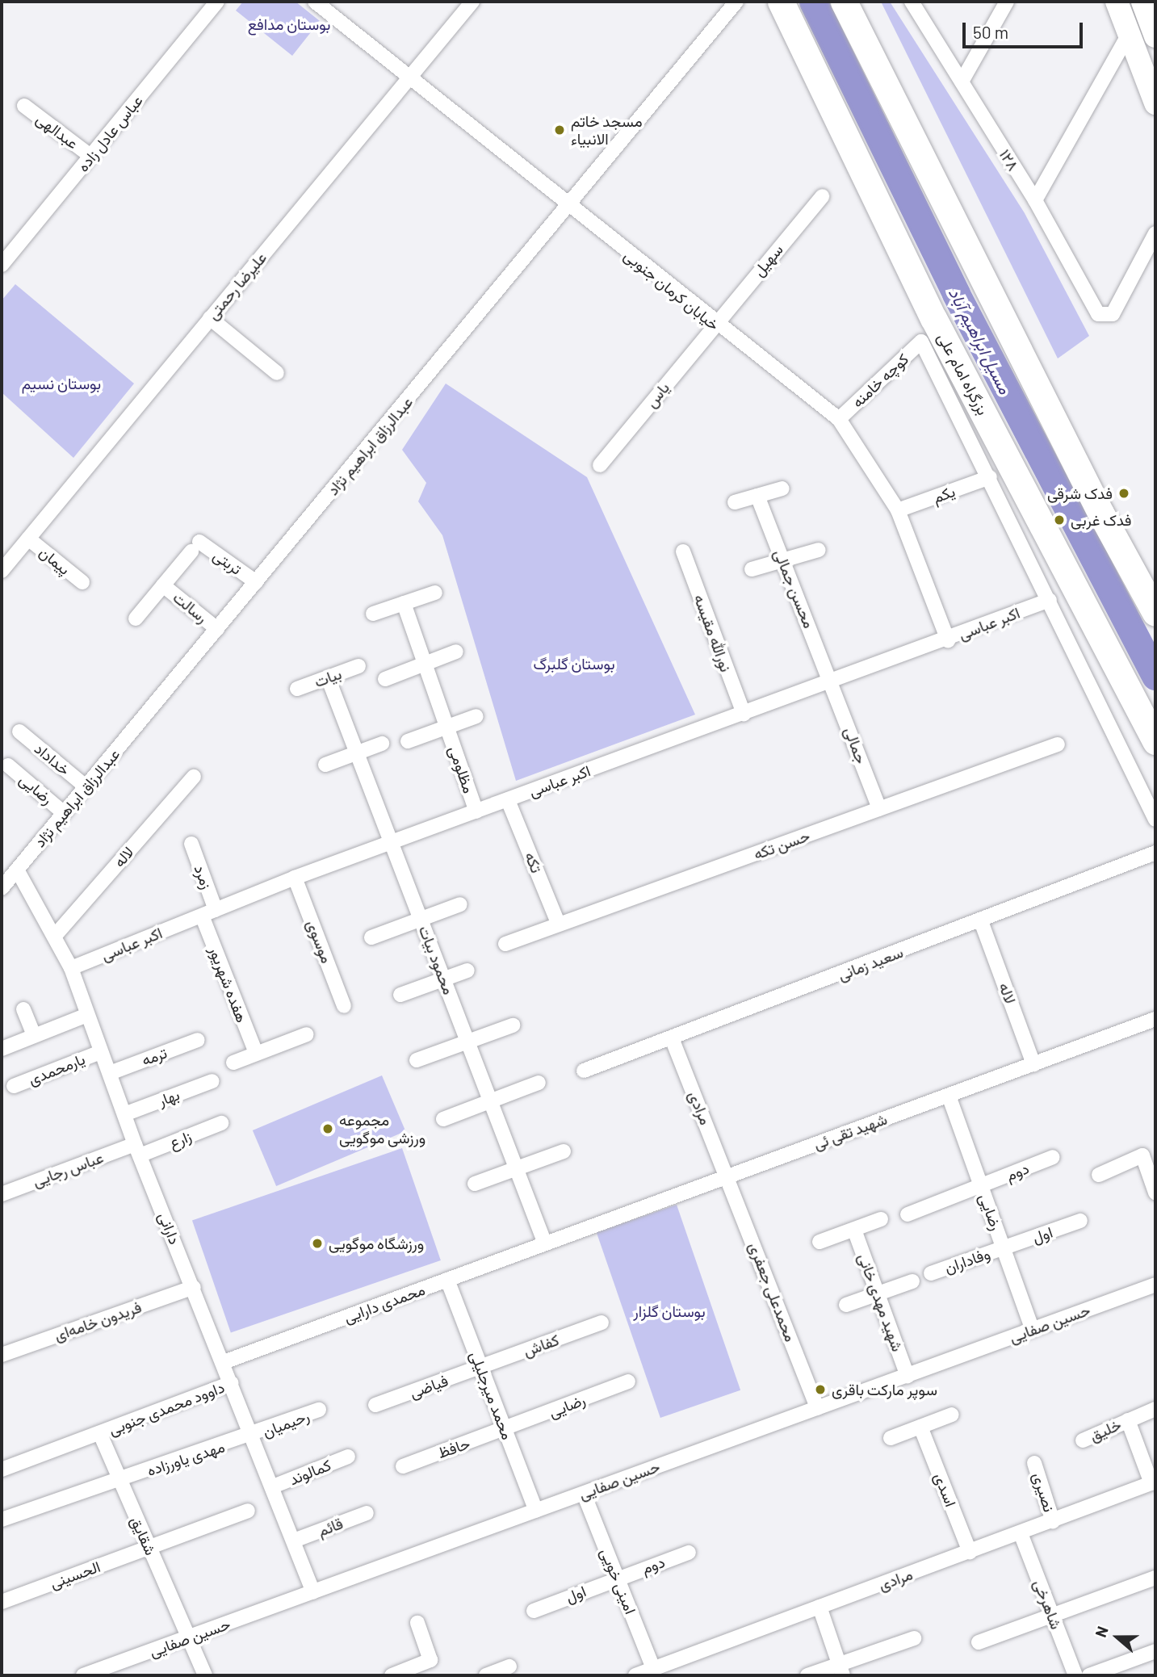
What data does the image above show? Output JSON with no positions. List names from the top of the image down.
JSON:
{
  "streets": {
    "highway": ["بزرگراه امام علی"],
    "street": [
      "عبدالهی",
      "عباس عادل زاده",
      "۱۲۸",
      "سهیل",
      "علیرضا رحمتی",
      "خیابان کرمان جنوبی",
      "کوچه خامنه",
      "یاس",
      "عبدالرزاق ابراهیم نژاد",
      "یکم",
      "پیمان",
      "تربتی",
      "محسن جمالی",
      "رسالت",
      "اکبر عباسی",
      "نورالله مقیسه",
      "بیات",
      "جمالی",
      "خداداد",
      "مظلومی",
      "رضایی",
      "حسن تکه",
      "لاله",
      "تکه",
      "زمرد",
      "موسوی",
      "محمود بیات",
      "سعید زمانی",
      "هفده شهریور",
      "ترمه",
      "یارمحمدی",
      "بهار",
      "مرادی",
      "شهید تقی ئی",
      "زارع",
      "عباس رجایی",
      "دوم",
      "دارانی",
      "اول",
      "وفاداران",
      "محمدعلی جعفری",
      "شهید مهدی خانی",
      "محمدی دارایی",
      "فریدون خامه‌ای",
      "حسین صفایی",
      "کفاش",
      "فیاضی",
      "محمد میرجلیلی",
      "داوود محمدی جنوبی",
      "رحیمیان",
      "خلیق",
      "حافظ",
      "مهدی یاورزاده",
      "کمالوند",
      "اسدی",
      "نصیری",
      "قائم",
      "شقایق",
      "الحسینی",
      "امینی خویی",
      "شاهرخی"
    ]
  },
  "crossings": [
    ["عبدالهی", "عباس عادل زاده"],
    ["سهیل", "خیابان کرمان جنوبی"],
    ["سهیل", "یاس"],
    ["علیرضا رحمتی", "خیابان کرمان جنوبی"],
    ["علیرضا رحمتی", "پیمان"],
    ["خیابان کرمان جنوبی", "کوچه خامنه"],
    ["خیابان کرمان جنوبی", "یاس"],
    ["خیابان کرمان جنوبی", "عبدالرزاق ابراهیم نژاد"],
    ["خیابان کرمان جنوبی", "یکم"],
    ["خیابان کرمان جنوبی", "اکبر عباسی"],
    ["کوچه خامنه", "یکم"],
    ["عبدالرزاق ابراهیم نژاد", "تربتی"],
    ["عبدالرزاق ابراهیم نژاد", "رسالت"],
    ["عبدالرزاق ابراهیم نژاد", "خداداد"],
    ["عبدالرزاق ابراهیم نژاد", "رضایی"],
    ["عبدالرزاق ابراهیم نژاد", "دارانی"],
    ["تربتی", "رسالت"],
    ["محسن جمالی", "اکبر عباسی"],
    ["محسن جمالی", "جمالی"],
    ["اکبر عباسی", "نورالله مقیسه"],
    ["اکبر عباسی", "جمالی"],
    ["اکبر عباسی", "مظلومی"],
    ["اکبر عباسی", "تکه"],
    ["اکبر عباسی", "زمرد"],
    ["اکبر عباسی", "موسوی"],
    ["اکبر عباسی", "محمود بیات"],
    ["اکبر عباسی", "هفده شهریور"],
    ["اکبر عباسی", "دارانی"],
    ["بیات", "محمود بیات"],
    ["جمالی", "حسن تکه"],
    ["رضایی", "شهید تقی ئی"],
    ["رضایی", "دوم"],
    ["رضایی", "اول"],
    ["رضایی", "وفاداران"],
    ["رضایی", "حسین صفایی"],
    ["رضایی", "محمد میرجلیلی"],
    ["رضایی", "حافظ"],
    ["حسن تکه", "تکه"],
    ["لاله", "سعید زمانی"],
    ["لاله", "شهید تقی ئی"],
    ["لاله", "دارانی"],
    ["زمرد", "هفده شهریور"],
    ["محمود بیات", "شهید تقی ئی"],
    ["محمود بیات", "محمدی دارایی"],
    ["سعید زمانی", "مرادی"],
    ["ترمه", "دارانی"],
    ["یارمحمدی", "دارانی"],
    ["بهار", "دارانی"],
    ["مرادی", "شهید تقی ئی"],
    ["مرادی", "محمدعلی جعفری"],
    ["مرادی", "خلیق"],
    ["مرادی", "اسدی"],
    ["مرادی", "نصیری"],
    ["مرادی", "امینی خویی"],
    ["مرادی", "شاهرخی"],
    ["شهید تقی ئی", "محمدعلی جعفری"],
    ["شهید تقی ئی", "محمدی دارایی"],
    ["زارع", "عباس رجایی"],
    ["زارع", "دارانی"],
    ["عباس رجایی", "دارانی"],
    ["دوم", "اول"],
    ["دوم", "امینی خویی"],
    ["دارانی", "محمدی دارایی"],
    ["دارانی", "فریدون خامه‌ای"],
    ["دارانی", "حسین صفایی"],
    ["دارانی", "داوود محمدی جنوبی"],
    ["دارانی", "رحیمیان"],
    ["دارانی", "مهدی یاورزاده"],
    ["دارانی", "کمالوند"],
    ["دارانی", "قائم"],
    ["اول", "وفاداران"],
    ["اول", "امینی خویی"],
    ["محمدعلی جعفری", "حسین صفایی"],
    ["شهید مهدی خانی", "حسین صفایی"],
    ["محمدی دارایی", "محمد میرجلیلی"],
    ["حسین صفایی", "محمد میرجلیلی"],
    ["حسین صفایی", "شقایق"],
    ["حسین صفایی", "امینی خویی"],
    ["کفاش", "فیاضی"],
    ["کفاش", "محمد میرجلیلی"],
    ["فیاضی", "محمد میرجلیلی"],
    ["محمد میرجلیلی", "حافظ"],
    ["داوود محمدی جنوبی", "شقایق"],
    ["رحیمیان", "مهدی یاورزاده"],
    ["مهدی یاورزاده", "شقایق"],
    ["شقایق", "الحسینی"]
  ],
  "water": ["مسیل ابراهیم آباد"],
  "parks": [
    "بوستان مدافع",
    "بوستان نسیم",
    "بوستان گلبرگ",
    "بوستان گلزار"
  ],
  "places": [
    "مسجد خاتم الانبیاء",
    "فدک شرقی",
    "فدک غربی",
    "مجموعه ورزشی موگویی",
    "ورزشگاه موگویی",
    "سوپر مارکت باقری"
  ],
  "scale_bar": "50 m",
  "north": "left"
}
